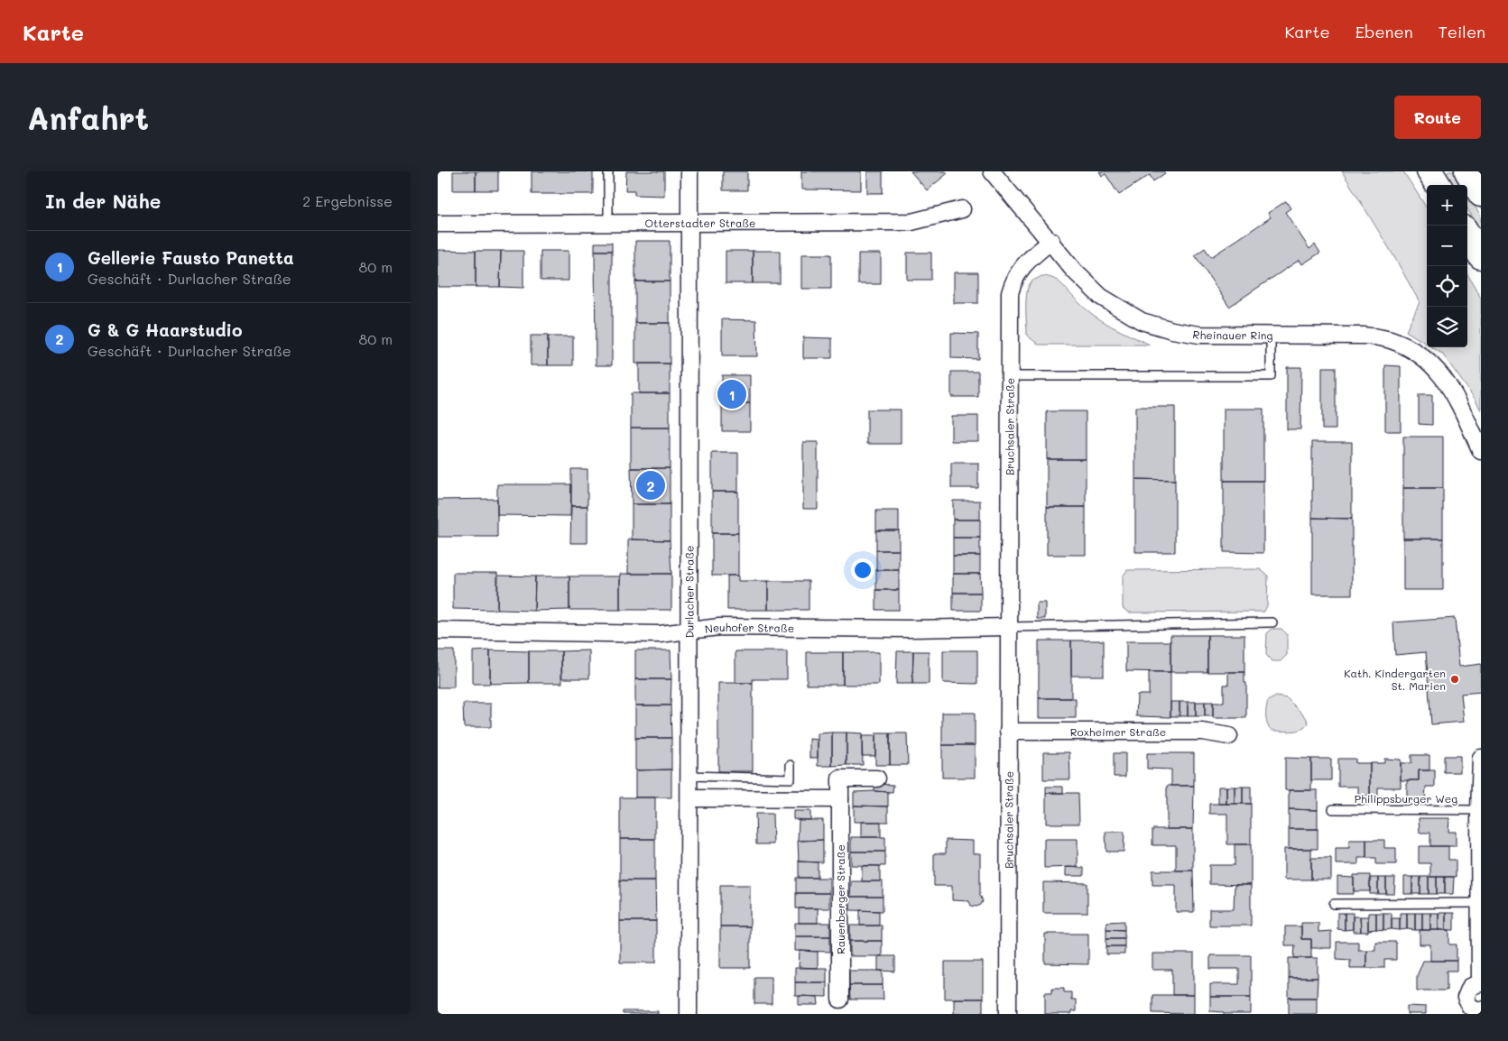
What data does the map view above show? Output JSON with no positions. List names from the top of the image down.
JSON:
{
  "streets": {
    "street": [
      "Otterstadter Straße",
      "Rheinauer Ring",
      "Bruchsaler Straße",
      "Durlacher Straße",
      "Neuhofer Straße",
      "Roxheimer Straße",
      "Rauenberger Straße"
    ],
    "lane": ["Philippsburger Weg"]
  },
  "crossings": [
    ["Otterstadter Straße", "Durlacher Straße"],
    ["Rheinauer Ring", "Bruchsaler Straße"],
    ["Bruchsaler Straße", "Neuhofer Straße"],
    ["Bruchsaler Straße", "Roxheimer Straße"],
    ["Durlacher Straße", "Neuhofer Straße"]
  ],
  "places": ["Kath. Kindergarten St. Marien"],
  "page": {
    "header": "Karte",
    "nav": ["Karte", "Ebenen", "Teilen"],
    "buttons": "Route",
    "title": "Anfahrt",
    "heading": ["In der Nähe", "2 Ergebnisse"],
    "map_buttons": ["+", "−"],
    "list": [
      {
        "mark": "1",
        "name": "Gellerie Fausto Panetta",
        "note": "Geschäft · Durlacher Straße",
        "value": "80 m"
      },
      {
        "mark": "2",
        "name": "G & G Haarstudio",
        "note": "Geschäft · Durlacher Straße",
        "value": "80 m"
      }
    ],
    "pins": ["1", "2"]
  }
}
